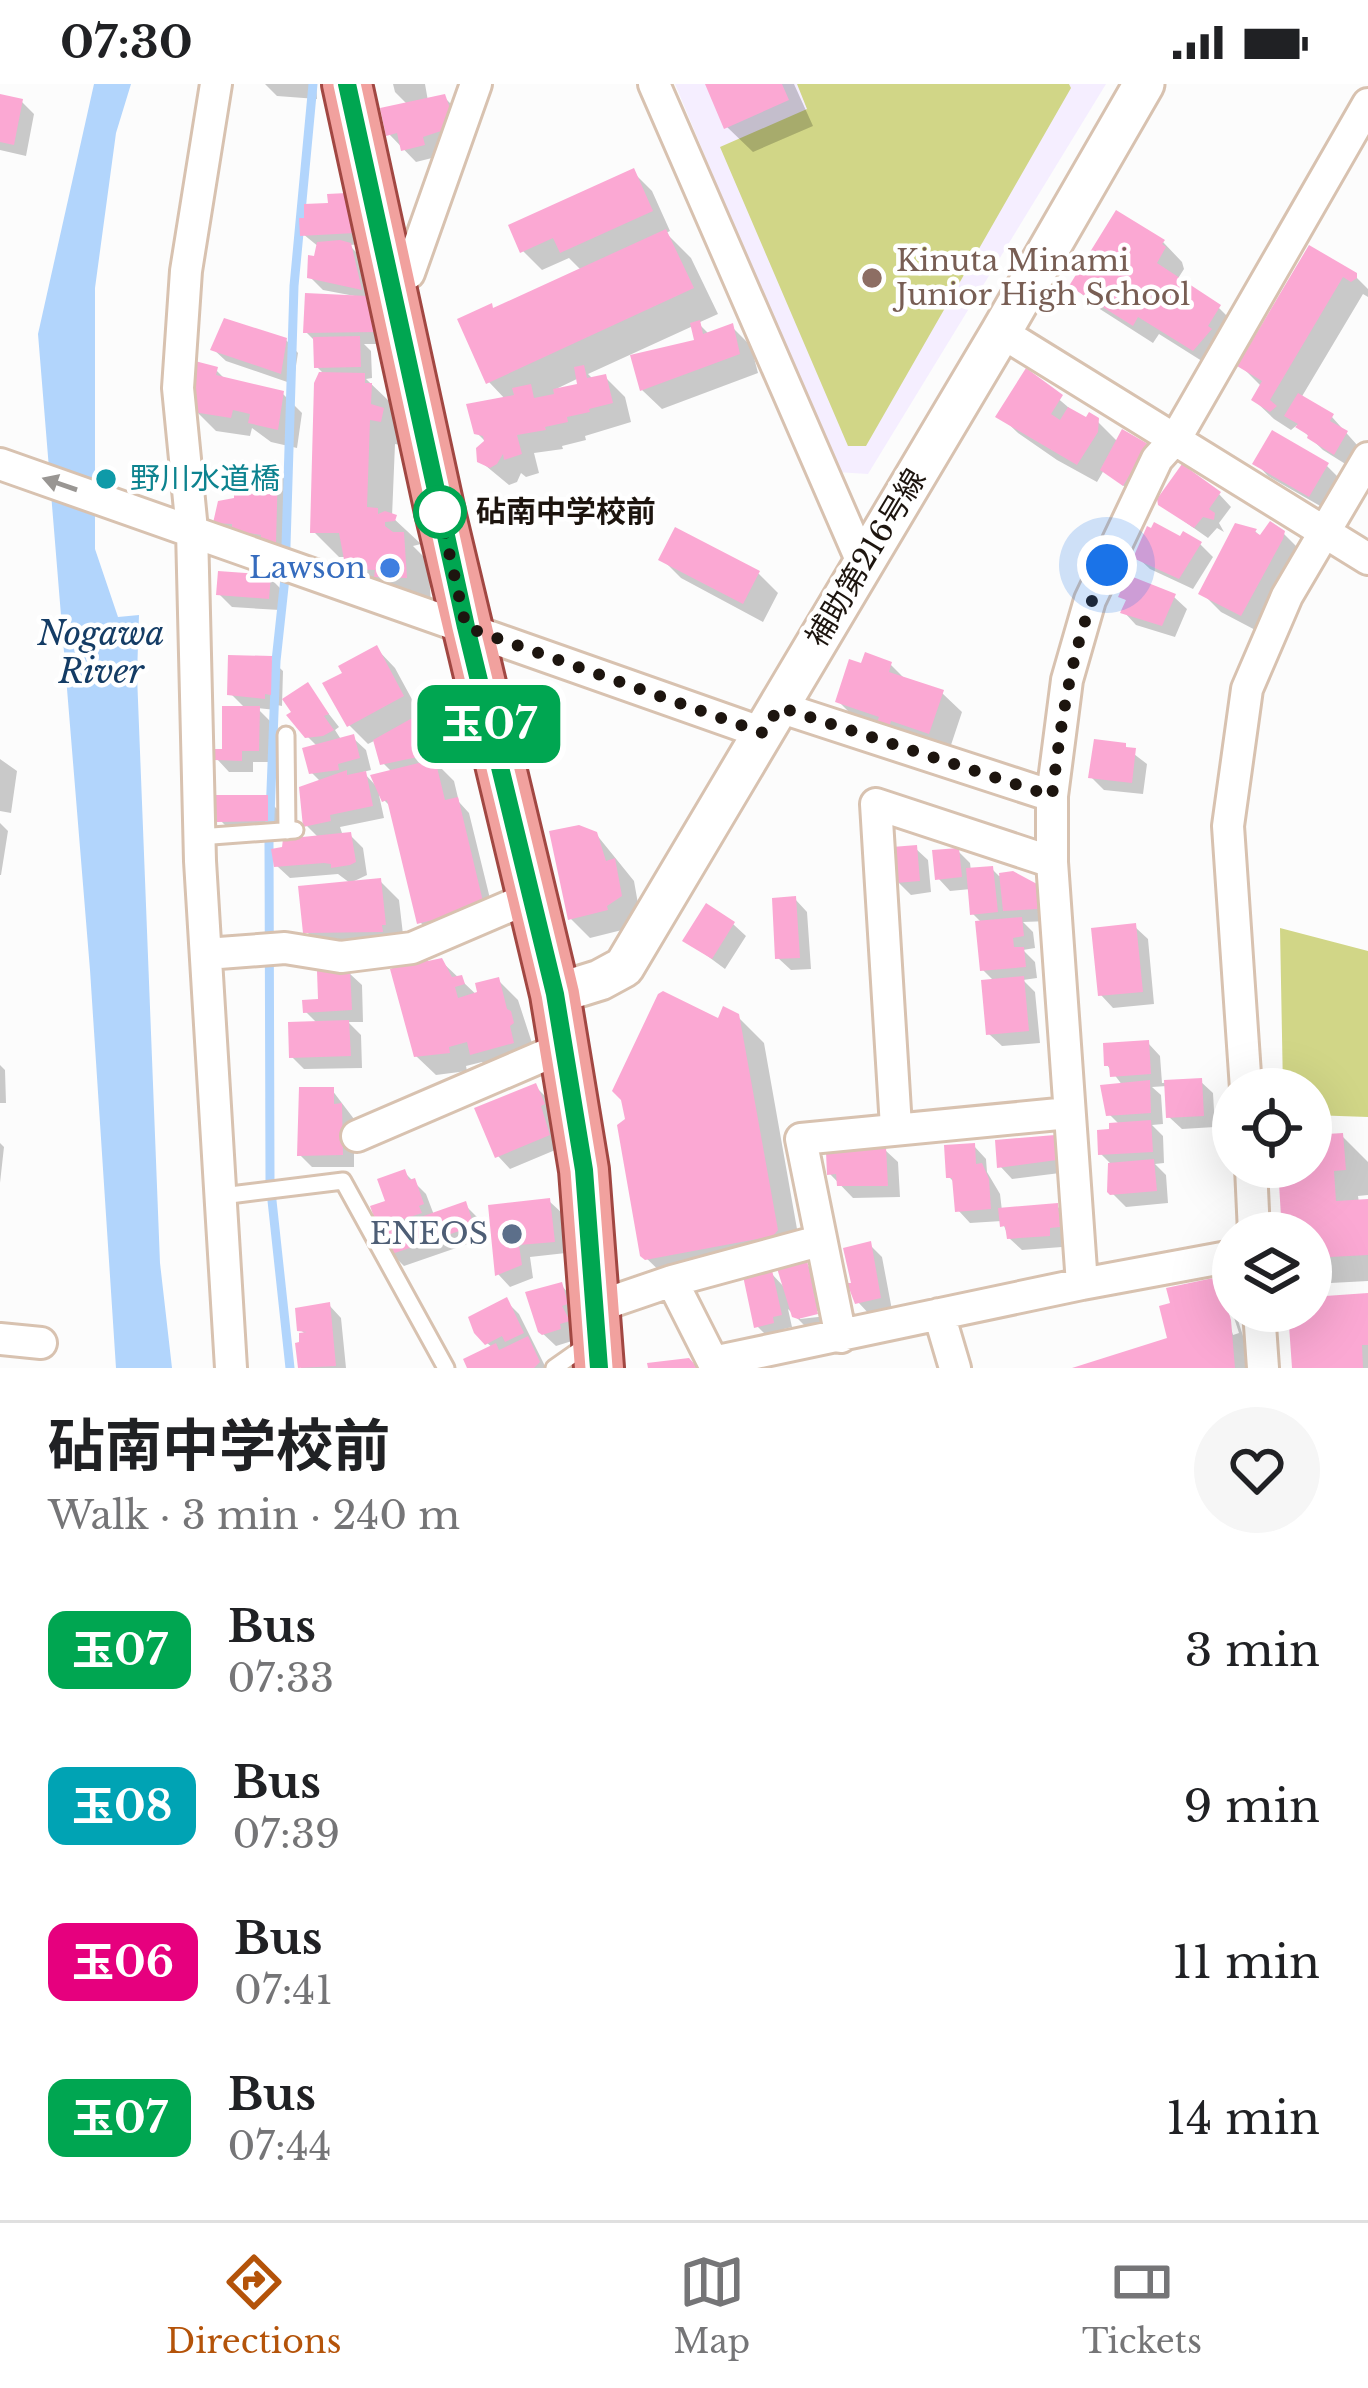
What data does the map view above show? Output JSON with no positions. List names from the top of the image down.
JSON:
{
  "streets": {
    "street": ["補助第216号線"]
  },
  "water": ["Nogawa River"],
  "places": [
    "Kinuta Minami Junior High School",
    "野川水道橋",
    "砧南中学校前",
    "Lawson",
    "ENEOS"
  ],
  "lines": ["bus line 玉07"],
  "page": {
    "status": "07:30",
    "on_map": "玉07",
    "heading": ["砧南中学校前", "Walk · 3 min · 240 m"],
    "list": [
      {
        "mark": "玉07",
        "name": "Bus",
        "note": "07:33",
        "value": "3 min"
      },
      {
        "mark": "玉08",
        "name": "Bus",
        "note": "07:39",
        "value": "9 min"
      },
      {
        "mark": "玉06",
        "name": "Bus",
        "note": "07:41",
        "value": "11 min"
      },
      {
        "mark": "玉07",
        "name": "Bus",
        "note": "07:44",
        "value": "14 min"
      }
    ],
    "tabs": ["Directions", "Map", "Tickets"]
  }
}
